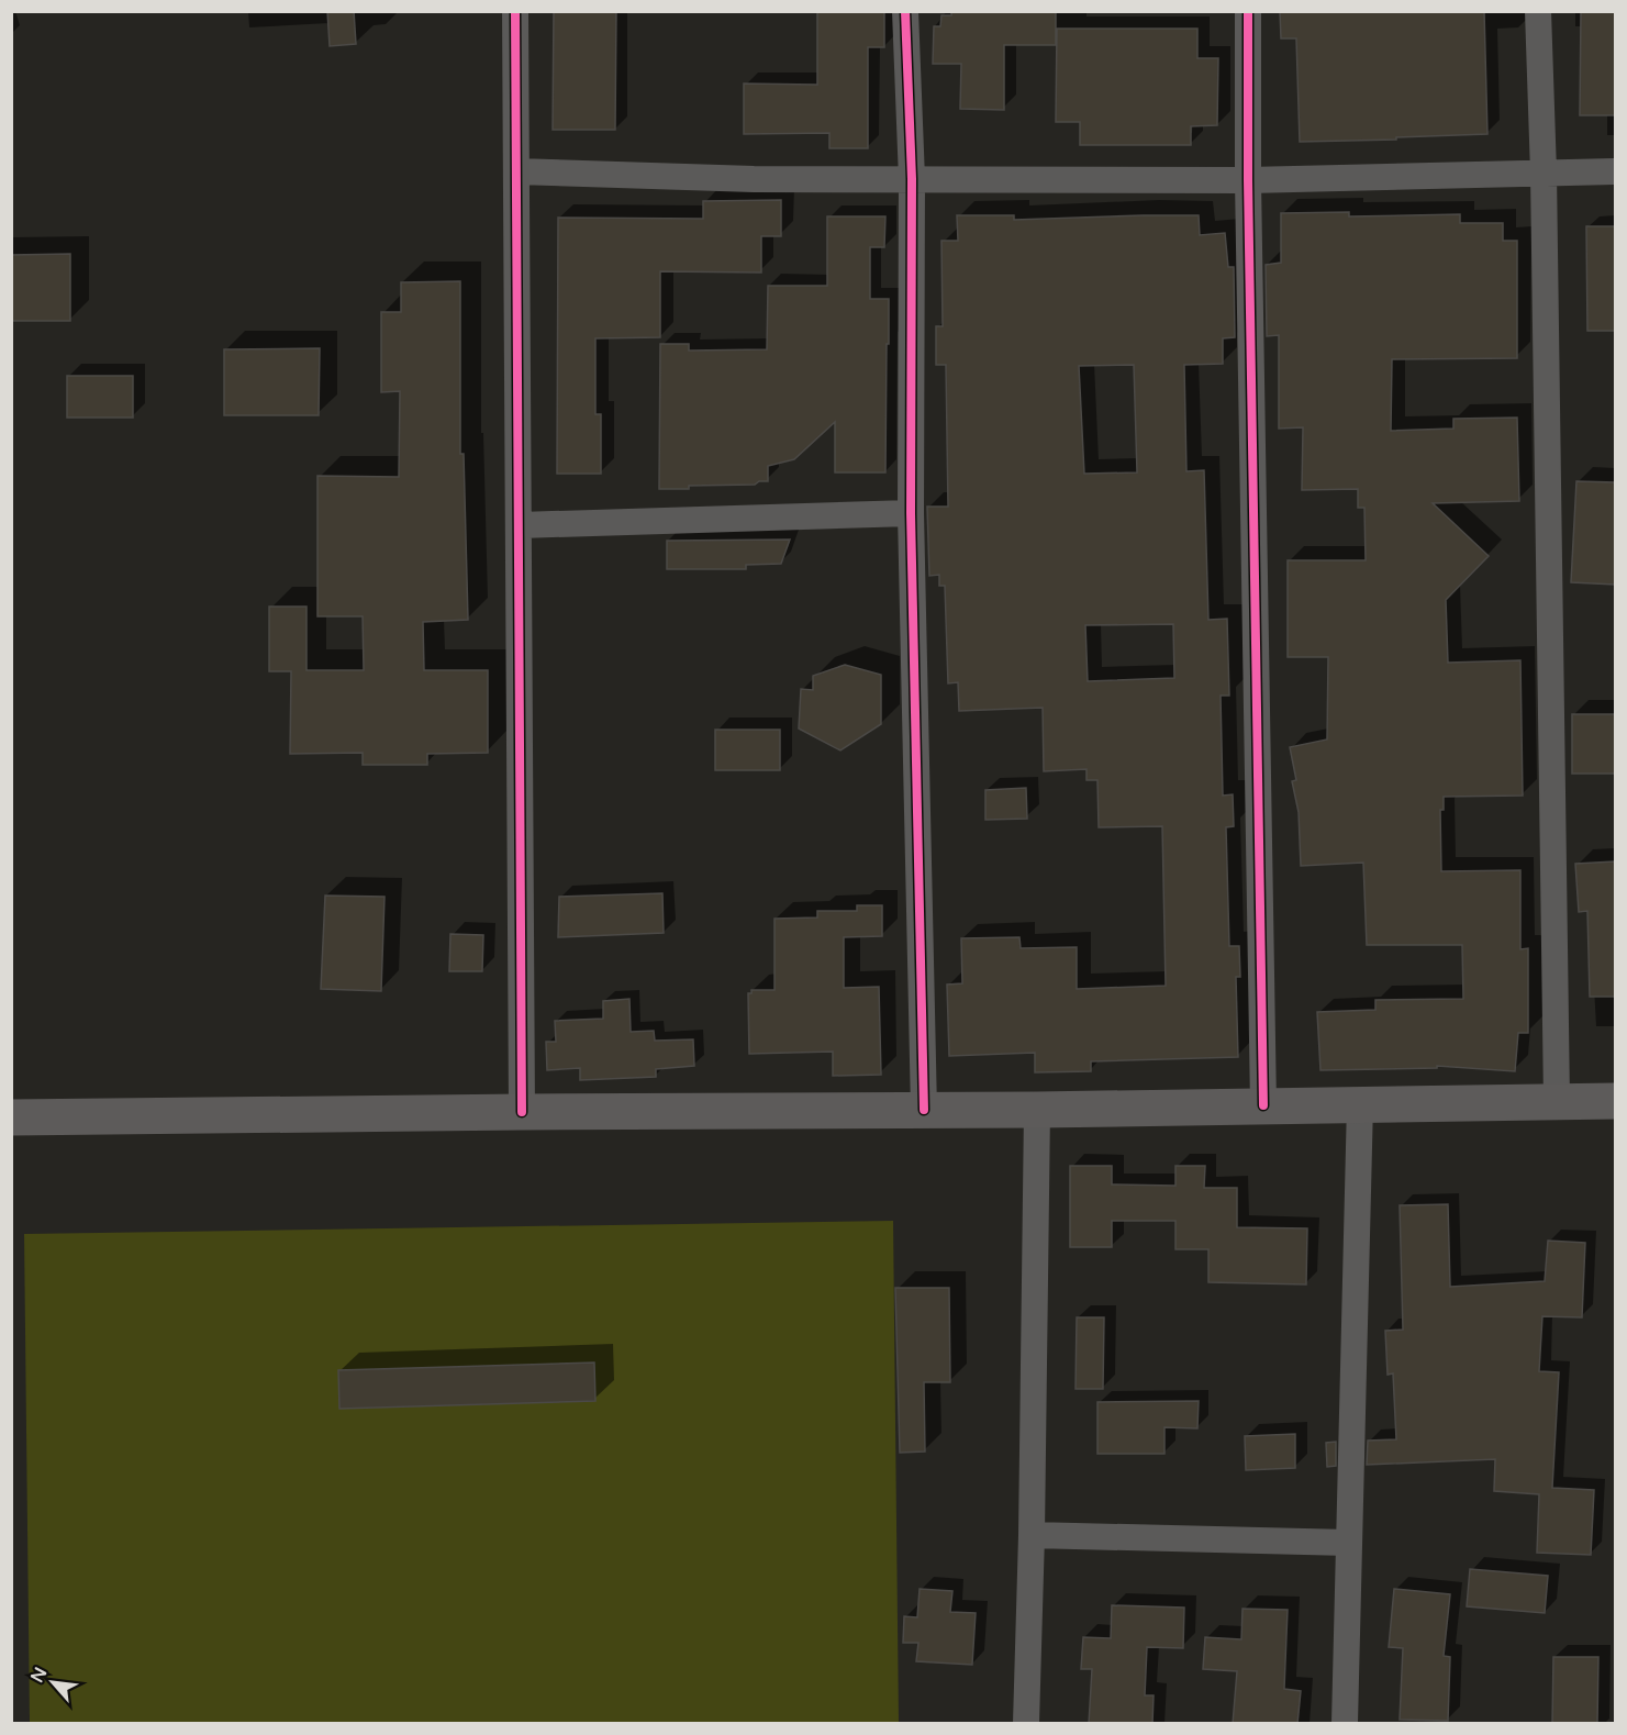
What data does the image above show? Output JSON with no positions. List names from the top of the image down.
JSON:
{
  "north": "top left"
}
